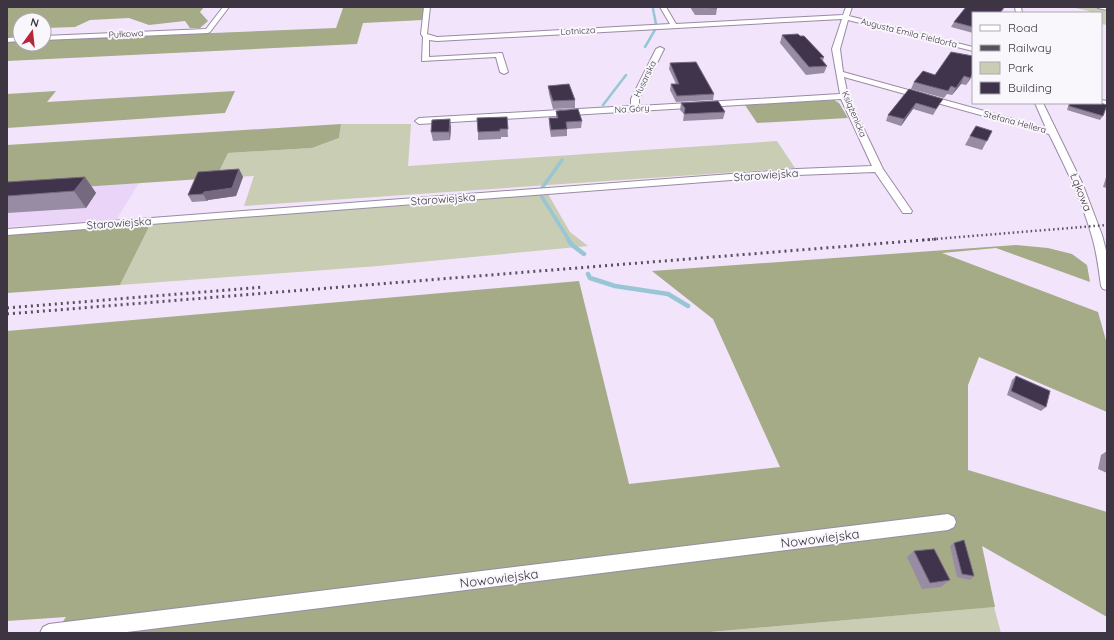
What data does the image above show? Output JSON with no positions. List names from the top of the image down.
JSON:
{
  "streets": {
    "street": [
      "Lotnicza",
      "Augusta Emila Fieldorfa",
      "Pułkowa",
      "Husarska",
      "Na Góry",
      "Książenicka",
      "Stefana Hellera",
      "Starowiejska",
      "Łąkowa",
      "Nowowiejska"
    ]
  },
  "crossings": [
    ["Lotnicza", "Augusta Emila Fieldorfa"],
    ["Lotnicza", "Książenicka"],
    ["Augusta Emila Fieldorfa", "Książenicka"],
    ["Husarska", "Na Góry"],
    ["Na Góry", "Książenicka"],
    ["Książenicka", "Stefana Hellera"],
    ["Książenicka", "Starowiejska"],
    ["Stefana Hellera", "Łąkowa"]
  ],
  "legend": [
    "Road",
    "Railway",
    "Park",
    "Building"
  ],
  "north": "top"
}
